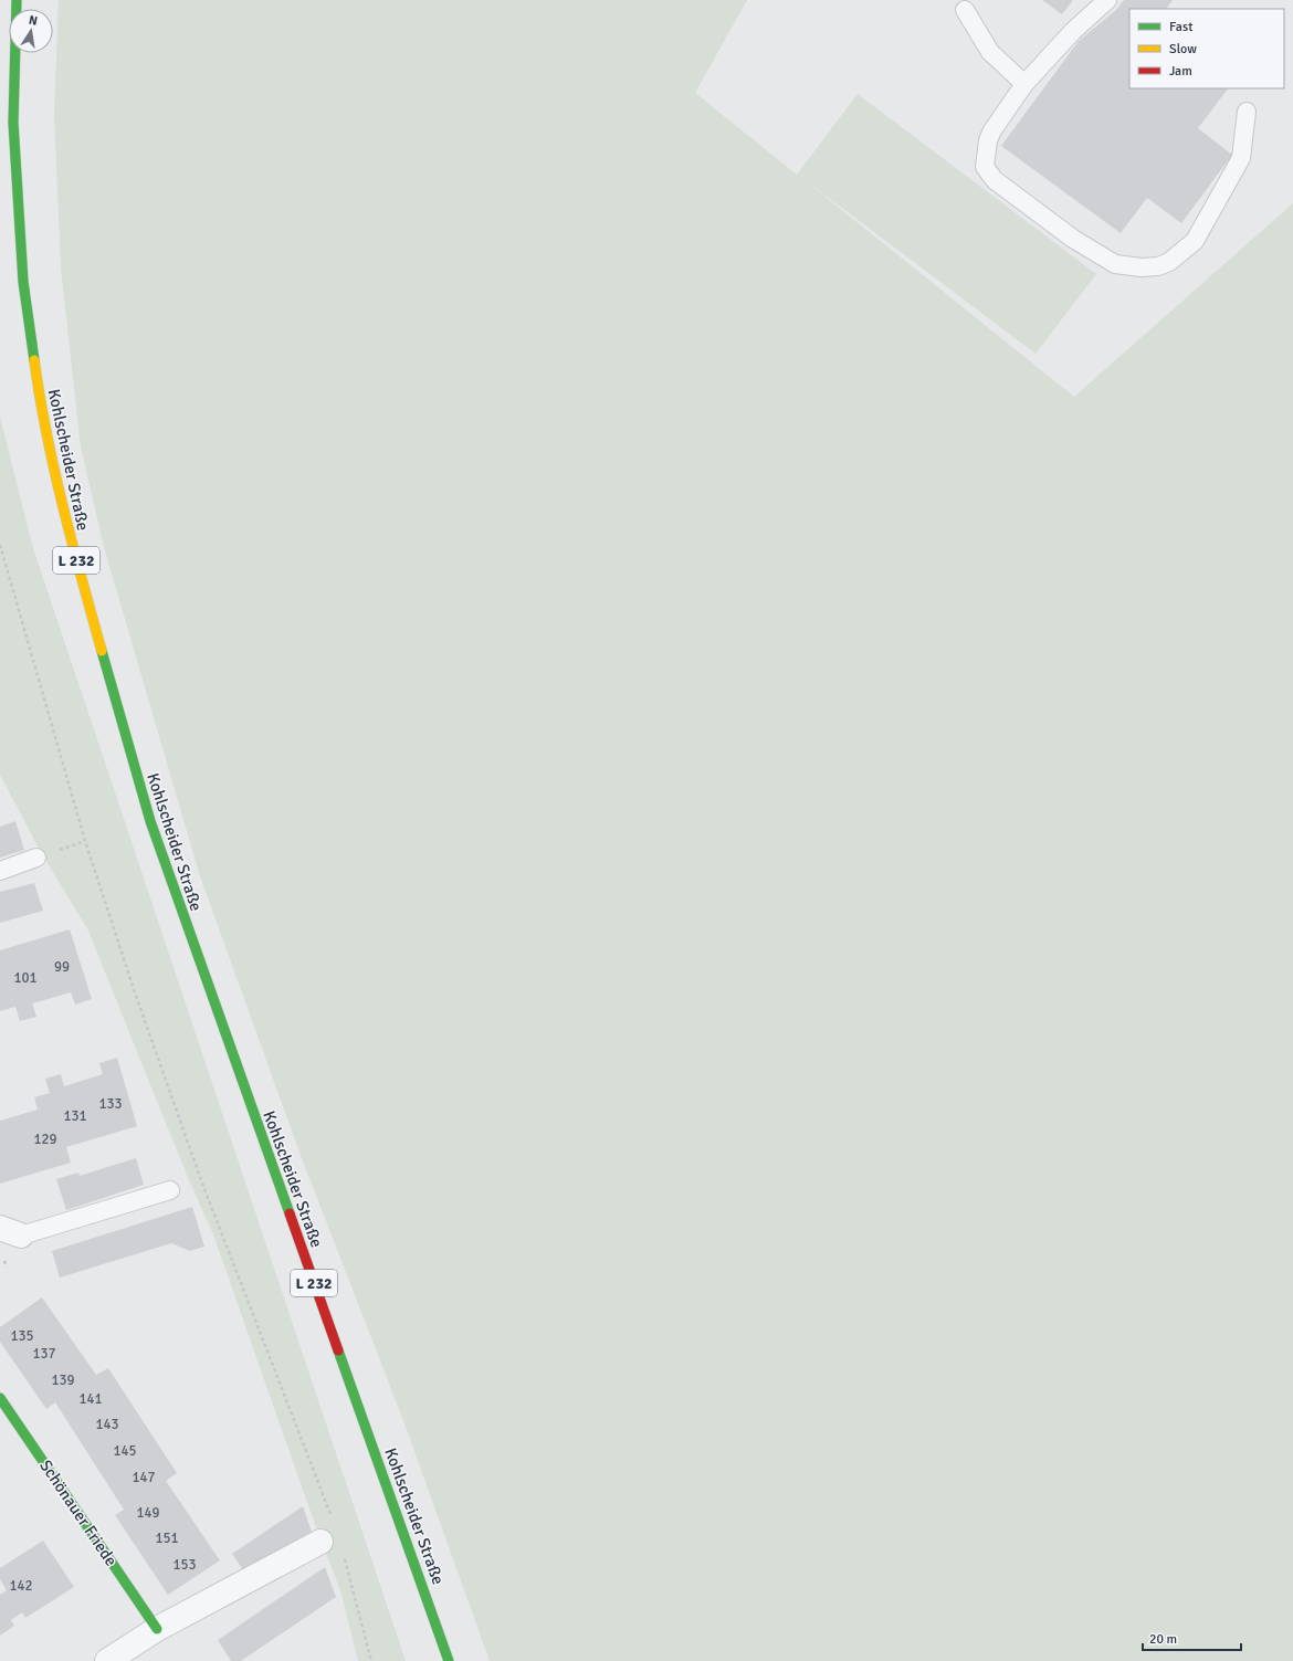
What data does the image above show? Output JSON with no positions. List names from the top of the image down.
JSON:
{
  "streets": {
    "main road": ["Kohlscheider Straße", "L 232", "Schönauer Friede"]
  },
  "house_numbers": [
    "99",
    "101",
    "133",
    "131",
    "129",
    "135",
    "137",
    "139",
    "141",
    "143",
    "145",
    "147",
    "149",
    "151",
    "153",
    "142"
  ],
  "legend": ["Fast", "Slow", "Jam"],
  "scale_bar": "20 m",
  "north": "top"
}
